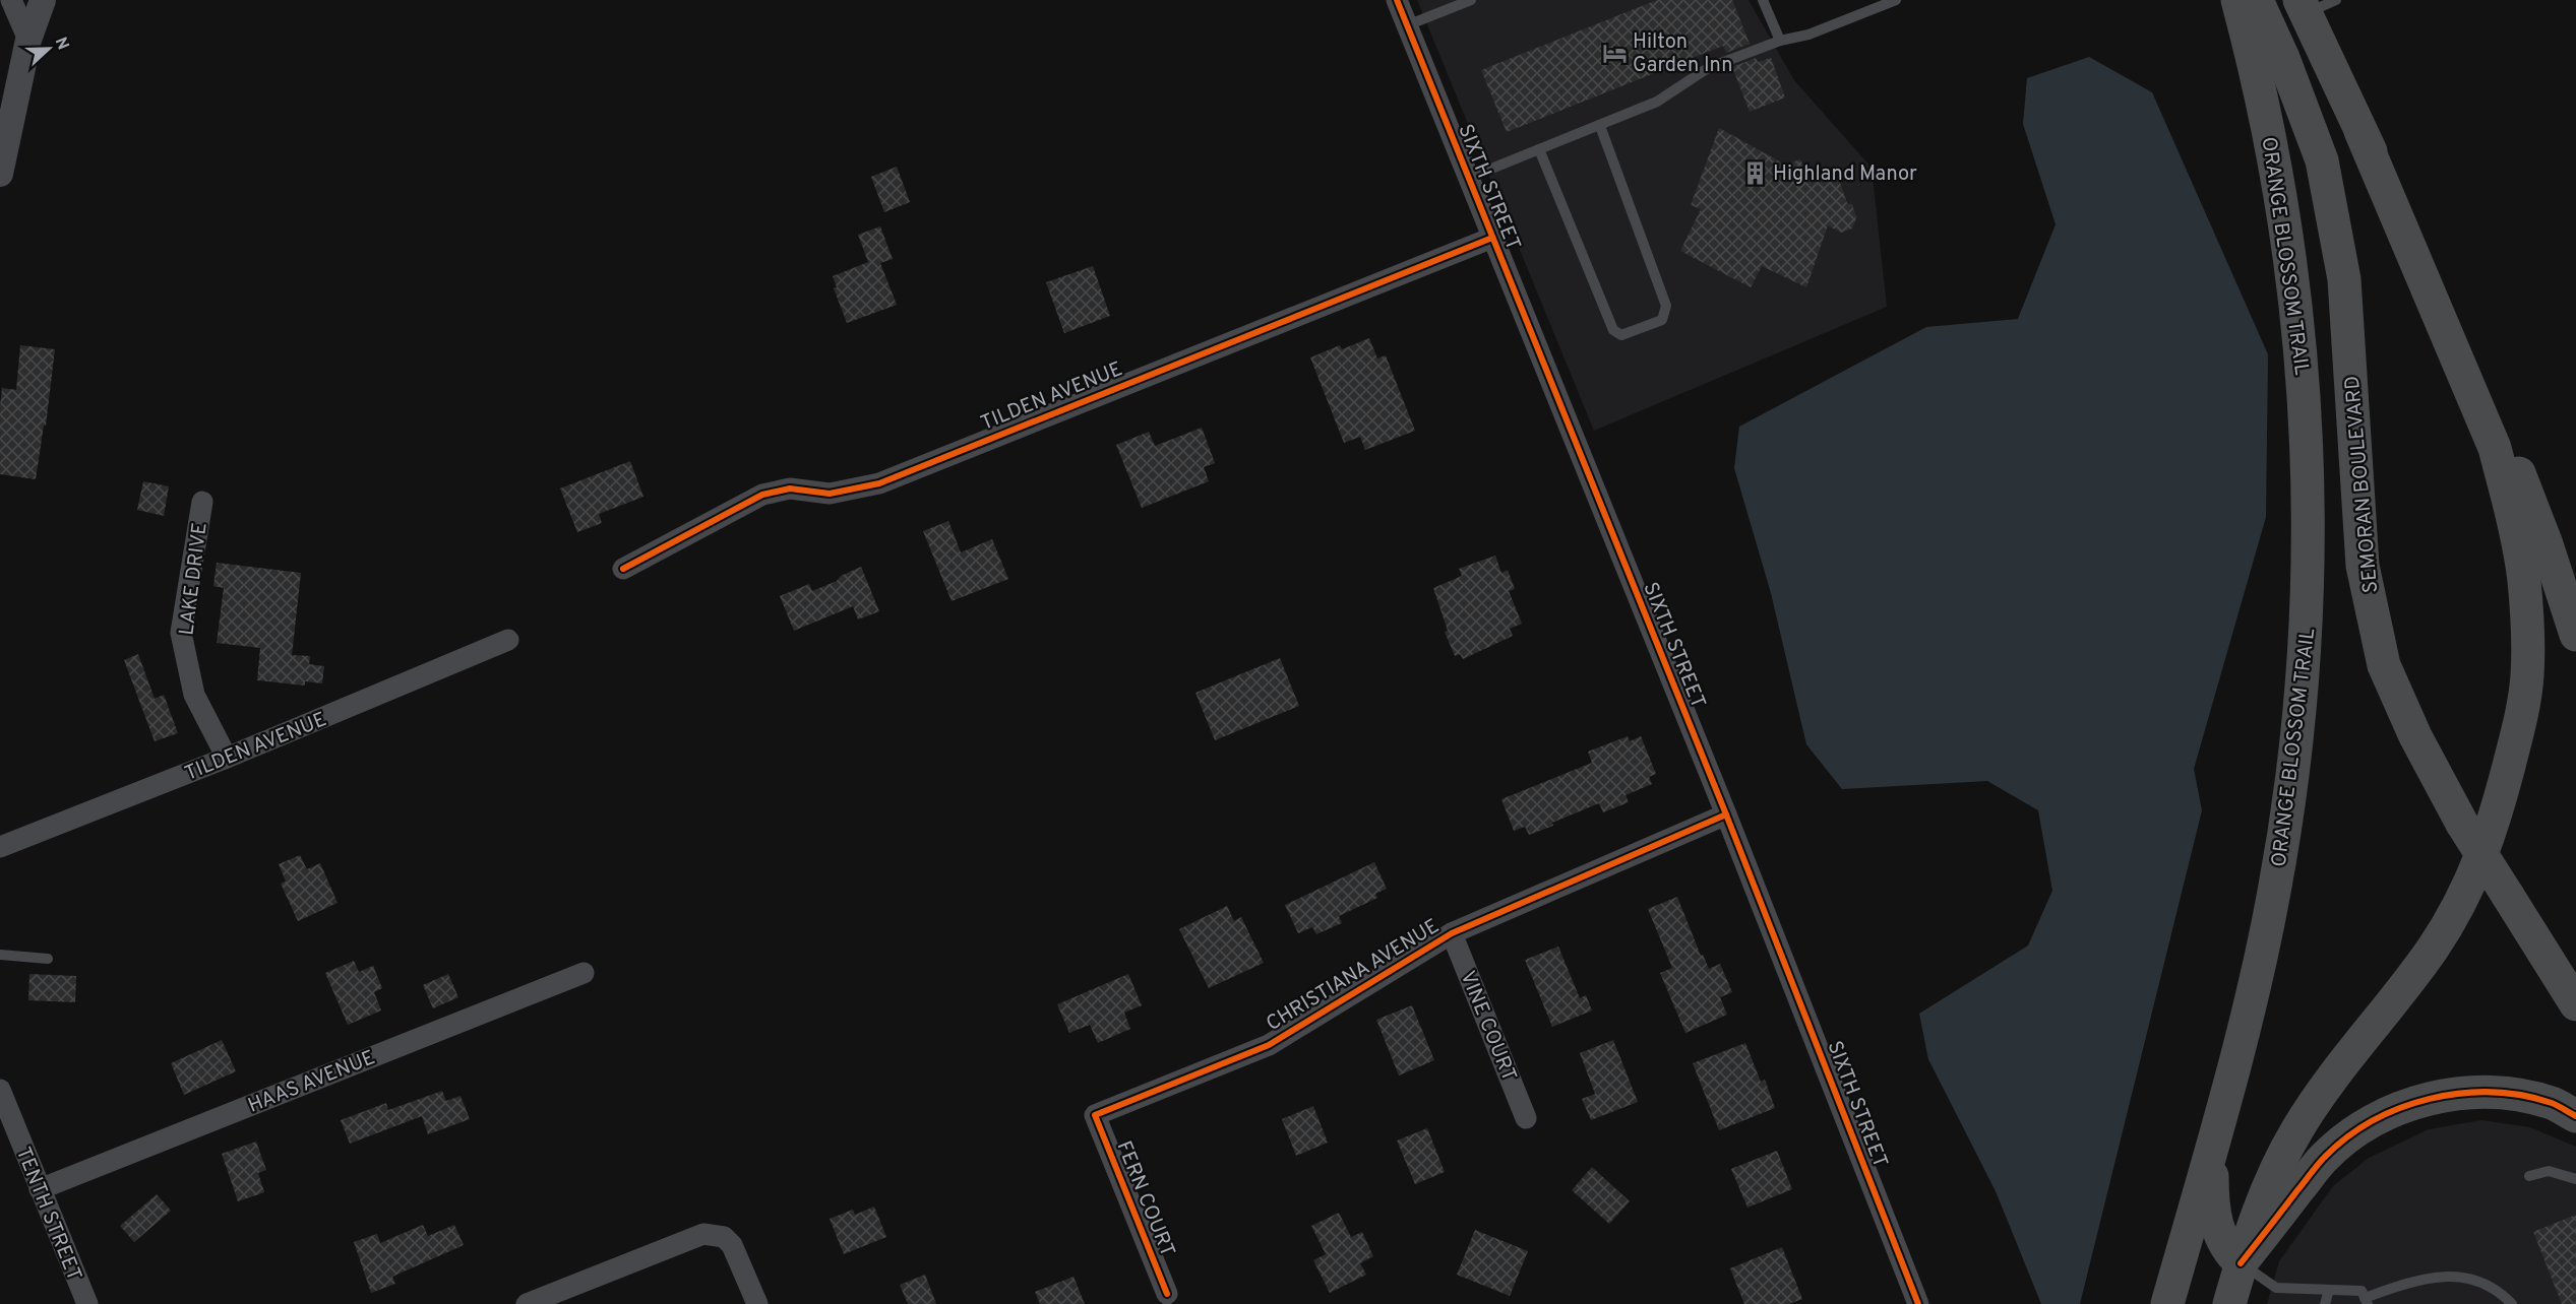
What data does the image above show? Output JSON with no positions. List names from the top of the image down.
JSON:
{
  "streets": {
    "main road": ["ORANGE BLOSSOM TRAIL", "SEMORAN BOULEVARD"],
    "street": [
      "SIXTH STREET",
      "TILDEN AVENUE",
      "LAKE DRIVE",
      "CHRISTIANA AVENUE",
      "VINE COURT",
      "HAAS AVENUE",
      "FERN COURT",
      "TENTH STREET"
    ]
  },
  "crossings": [
    ["SIXTH STREET", "TILDEN AVENUE"],
    ["SIXTH STREET", "CHRISTIANA AVENUE"],
    ["TILDEN AVENUE", "LAKE DRIVE"],
    ["CHRISTIANA AVENUE", "VINE COURT"],
    ["CHRISTIANA AVENUE", "FERN COURT"],
    ["HAAS AVENUE", "TENTH STREET"]
  ],
  "places": {
    "hotel": ["Hilton Garden Inn"],
    "building": ["Highland Manor"]
  },
  "north": "right"
}
